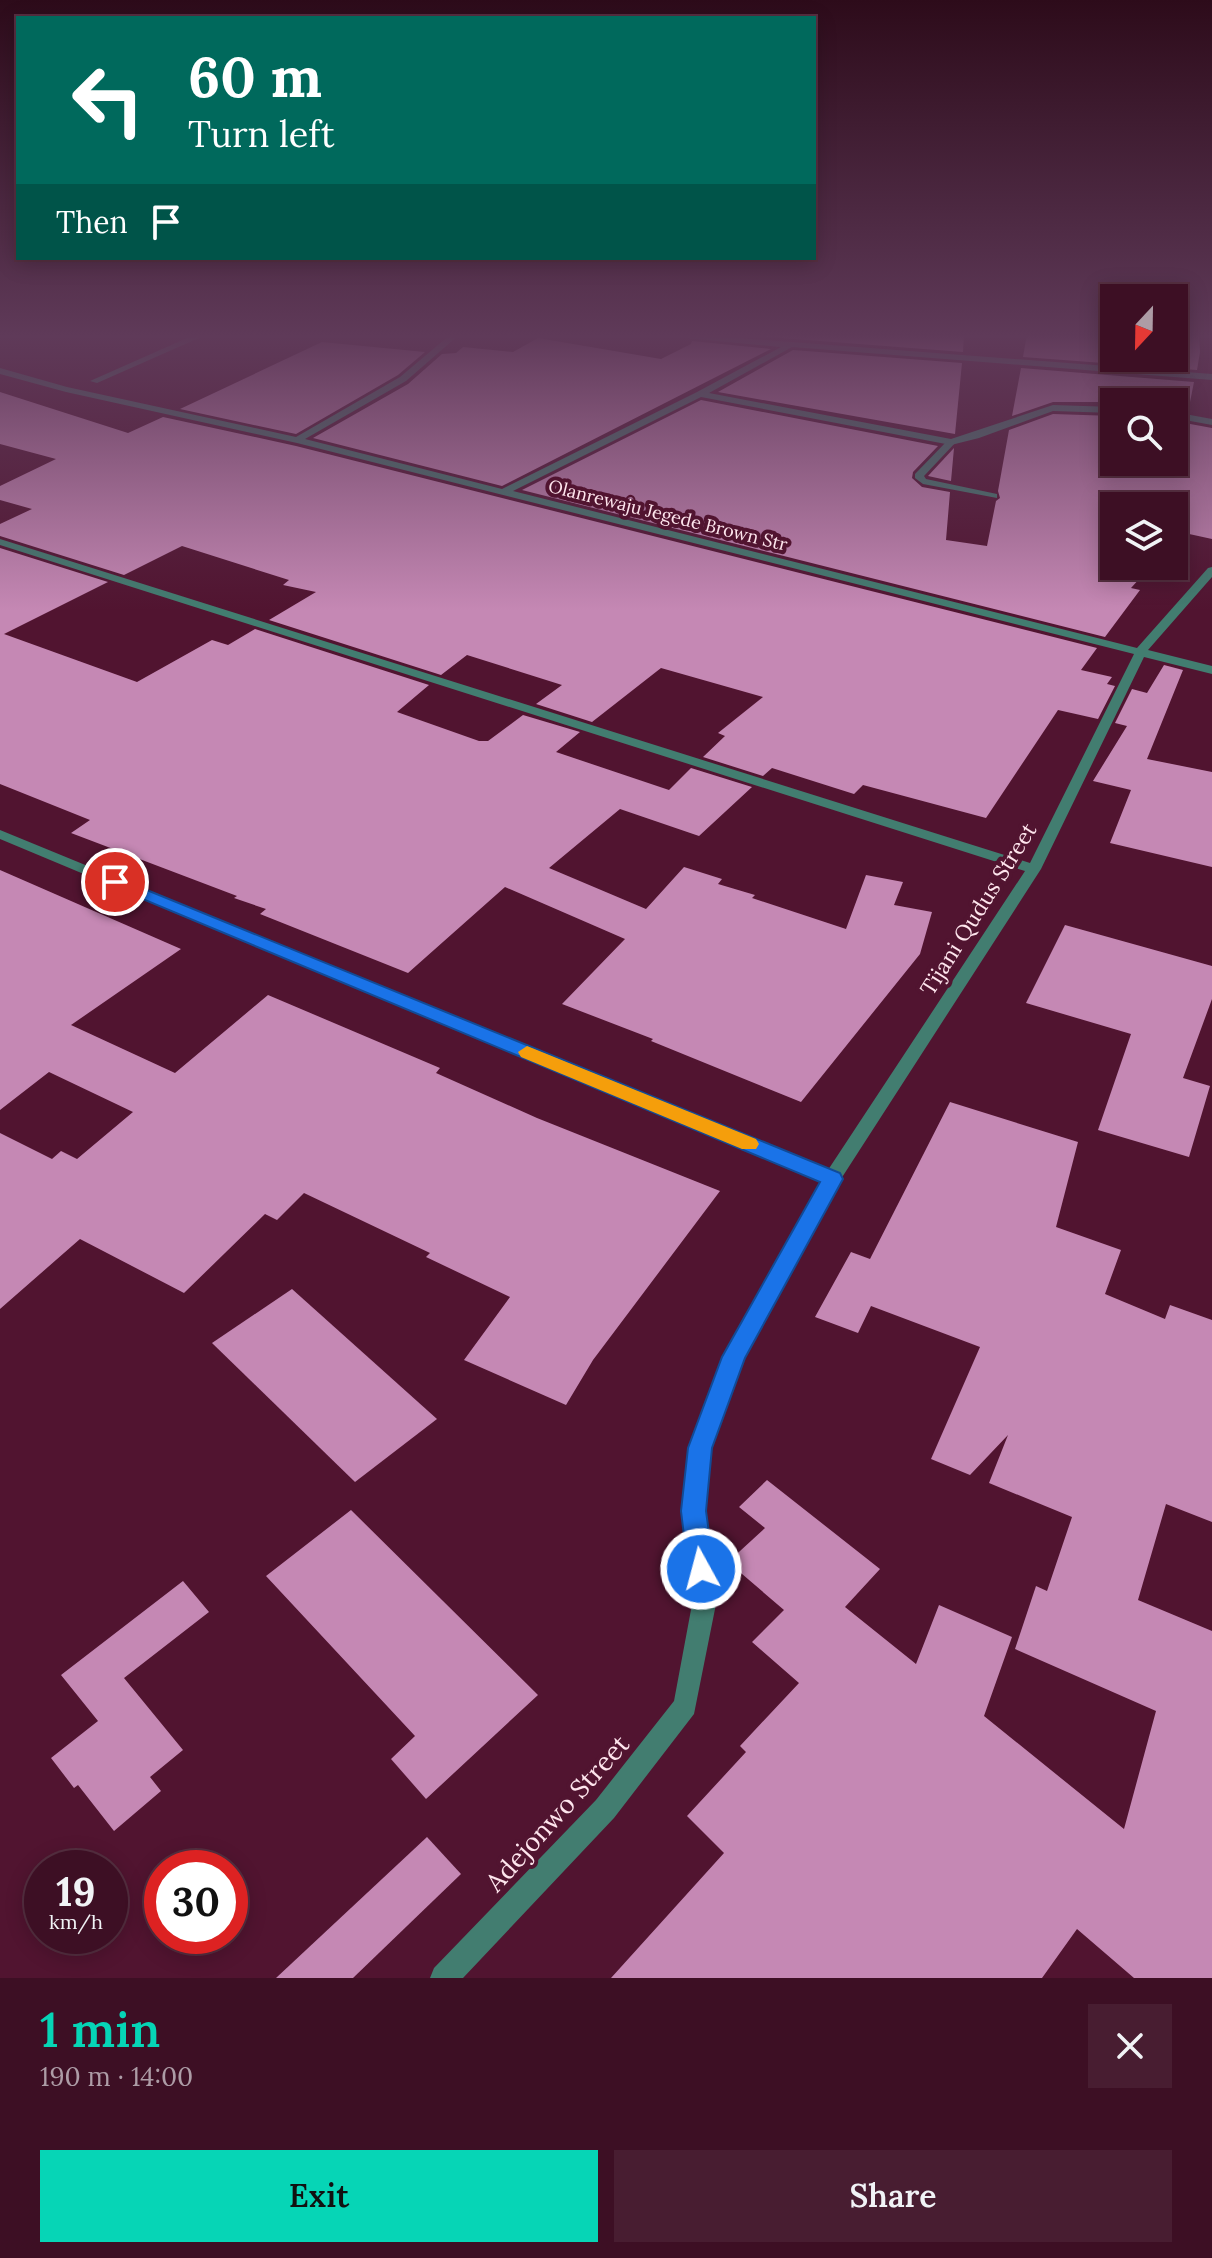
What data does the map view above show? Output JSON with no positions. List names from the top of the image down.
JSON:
{
  "streets": {
    "street": ["Olanrewaju Jegede Brown Str", "Tijani Qudus Street", "Adejonwo Street"]
  },
  "crossings": [
    ["Olanrewaju Jegede Brown Str", "Tijani Qudus Street"],
    ["Tijani Qudus Street", "Adejonwo Street"]
  ],
  "north": "bottom",
  "page": {
    "turn": ["60 m", "Turn left"],
    "then": "Then",
    "speed": "19 km/h",
    "limit": "30",
    "heading": ["1 min", "190 m · 14:00"],
    "buttons": ["Exit", "Share"]
  }
}
